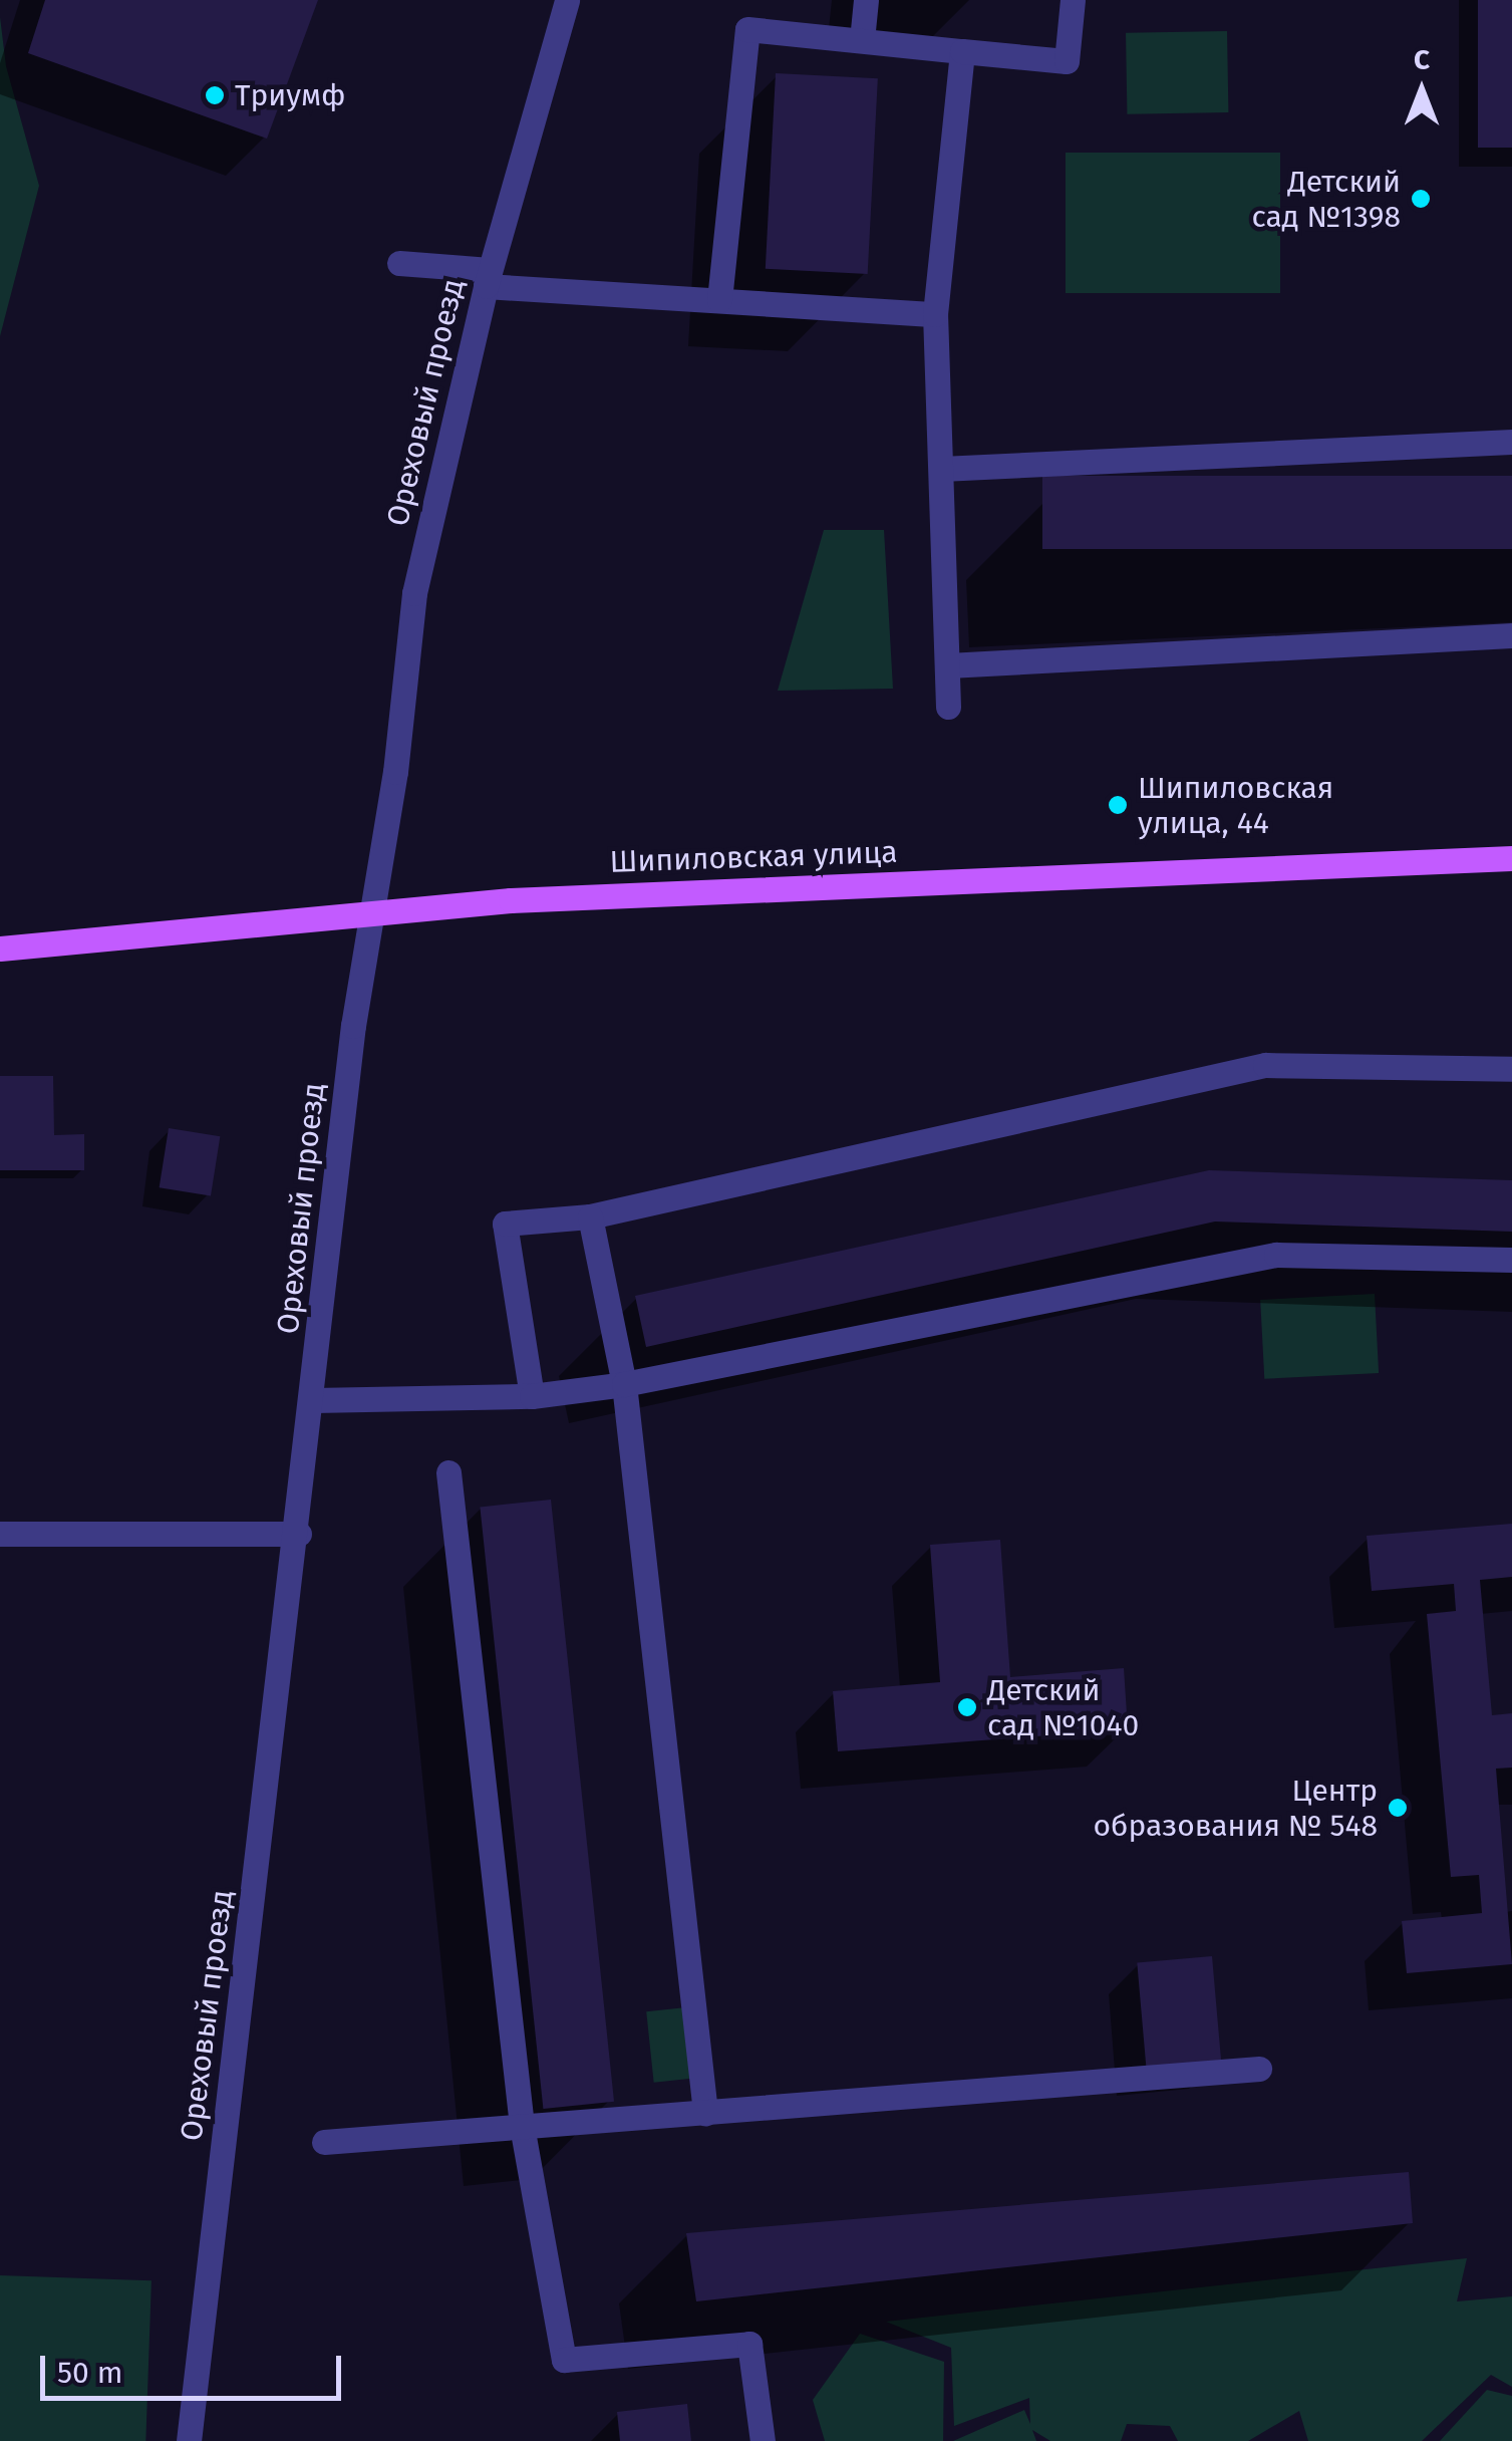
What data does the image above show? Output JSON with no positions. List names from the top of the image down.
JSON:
{
  "streets": {
    "main road": ["Шипиловская улица"],
    "street": ["Ореховый проезд"]
  },
  "crossings": [
    ["Ореховый проезд", "Шипиловская улица"]
  ],
  "places": [
    "Триумф",
    "Детский сад №1398",
    "Шипиловская улица, 44",
    "Детский сад №1040",
    "Центр образования № 548"
  ],
  "scale_bar": "50 m",
  "north": "top"
}
